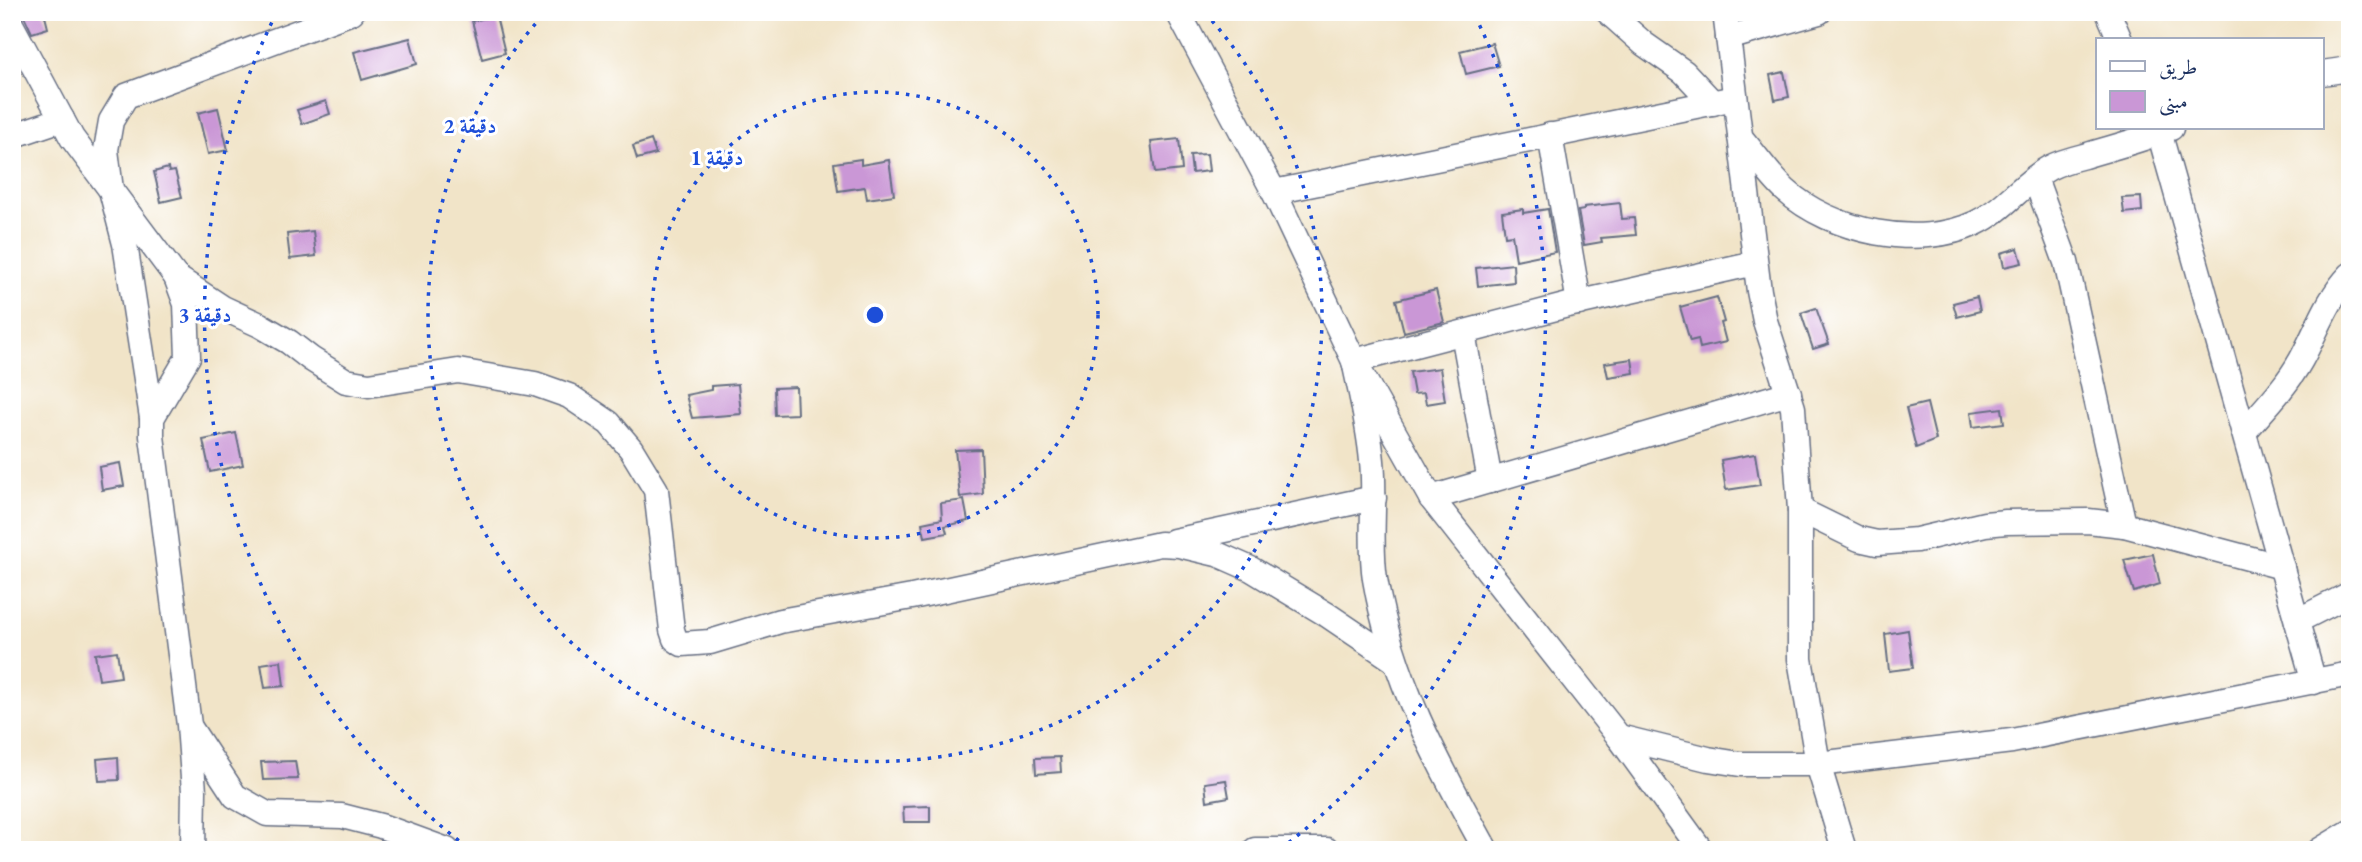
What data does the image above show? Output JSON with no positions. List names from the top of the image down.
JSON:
{
  "legend": ["طريق", "مبنى"],
  "rings": ["2 دقيقة", "1 دقيقة", "3 دقيقة"]
}
